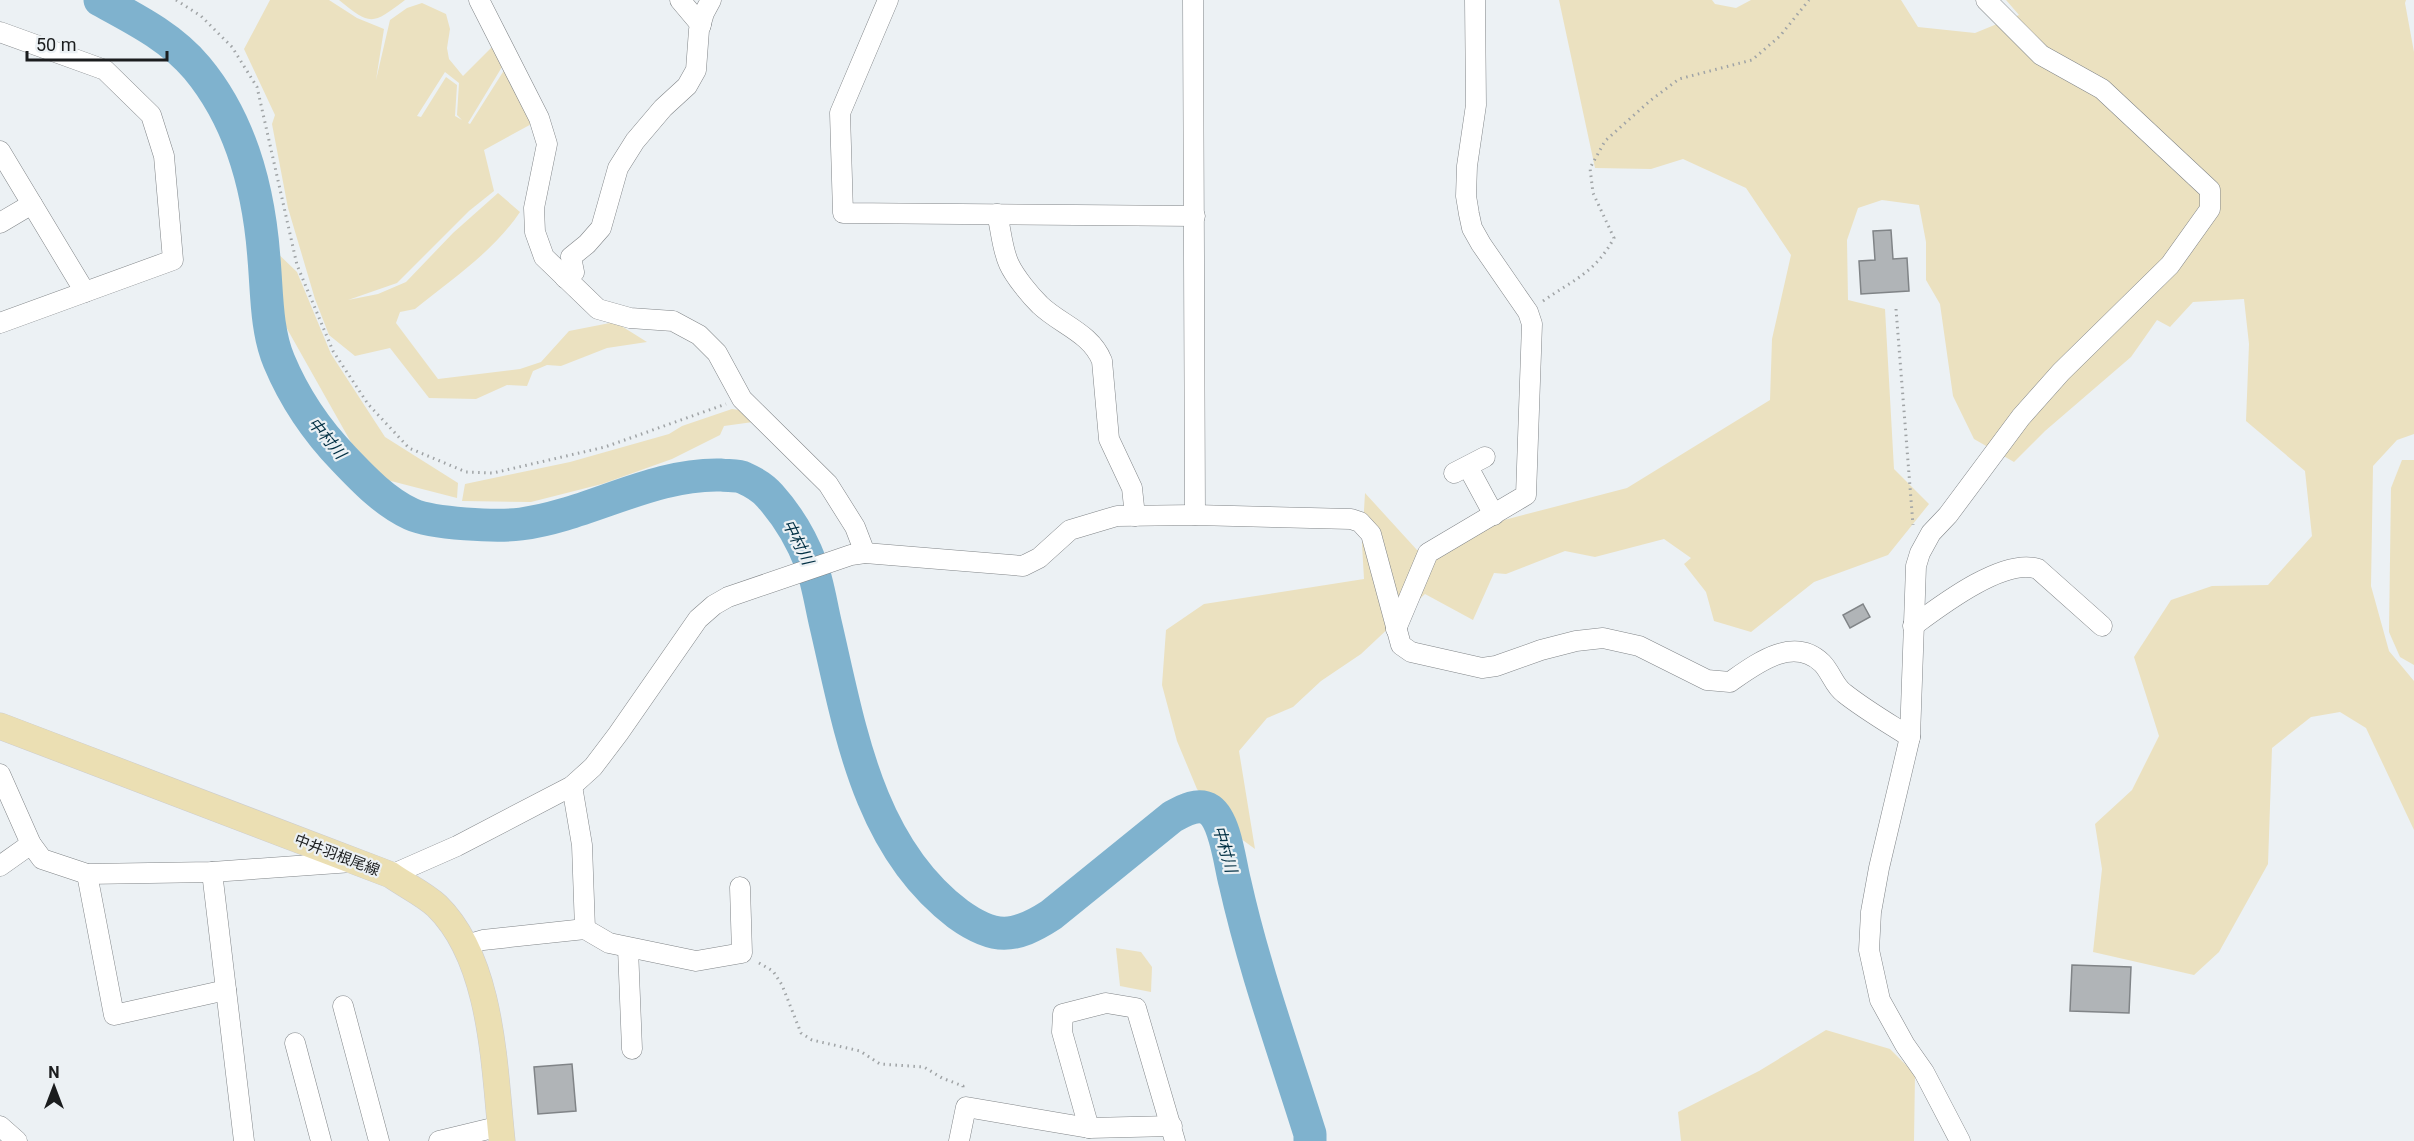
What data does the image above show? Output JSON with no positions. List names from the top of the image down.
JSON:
{
  "streets": {
    "main road": ["中井羽根尾線"]
  },
  "water": ["中村川"],
  "scale_bar": "50 m",
  "north": "top"
}
